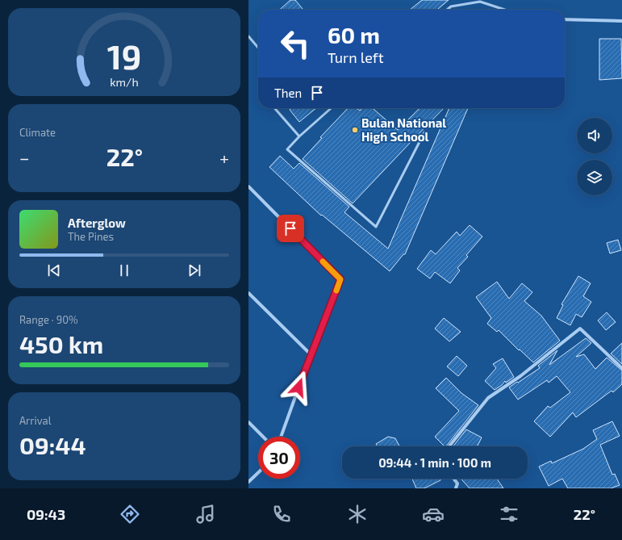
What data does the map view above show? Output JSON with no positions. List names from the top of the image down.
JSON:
{
  "places": ["Bulan National High School"],
  "page": {
    "turn": ["60 m", "Turn left"],
    "then": "Then",
    "tile": [
      "Climate",
      ["Range · 90%", "450 km"],
      ["Arrival", "09:44"]
    ],
    "heat": ["−", "22°", "+"],
    "song": ["Afterglow", "The Pines"],
    "limit": "30",
    "trip": "09:44 · 1 min · 100 m",
    "tabs": ["09:43", "22°"],
    "gauge": ["19", "km/h"]
  }
}
